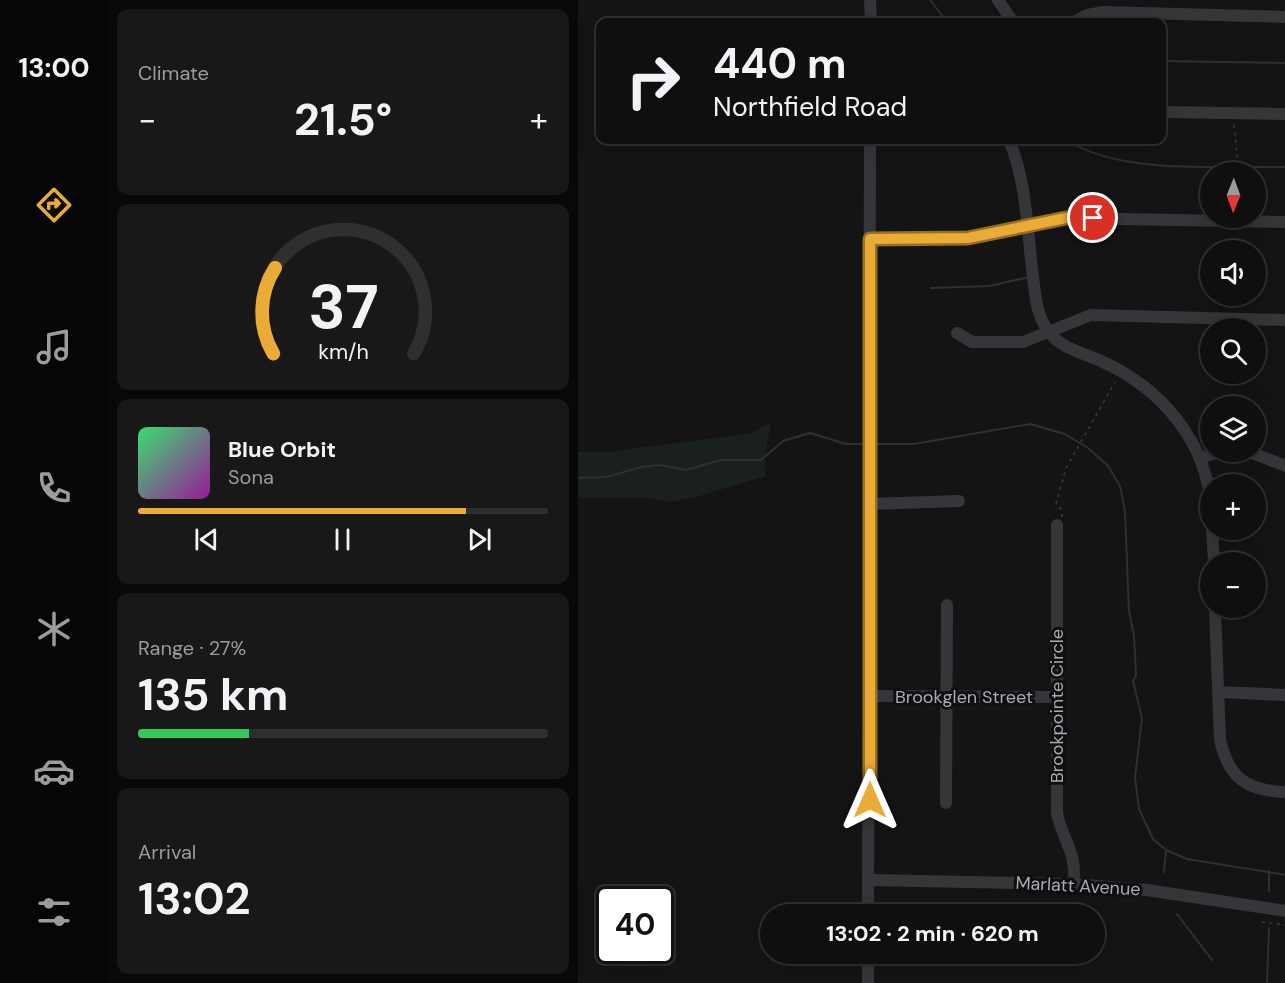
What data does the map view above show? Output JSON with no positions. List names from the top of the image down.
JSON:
{
  "streets": {
    "street": ["Brookglen Street", "Brookpointe Circle", "Marlatt Avenue"]
  },
  "crossings": [
    ["Brookglen Street", "Brookpointe Circle"],
    ["Brookpointe Circle", "Marlatt Avenue"]
  ],
  "north": "bottom",
  "page": {
    "tabs": "13:00",
    "tile": [
      "Climate",
      ["Range · 27%", "135 km"],
      ["Arrival", "13:02"]
    ],
    "turn": ["440 m", "Northfield Road"],
    "heat": ["−", "21.5°", "+"],
    "map_buttons": ["+", "−"],
    "song": ["Blue Orbit", "Sona"],
    "limit": "40",
    "trip": "13:02 · 2 min · 620 m",
    "gauge": ["37", "km/h"]
  }
}
